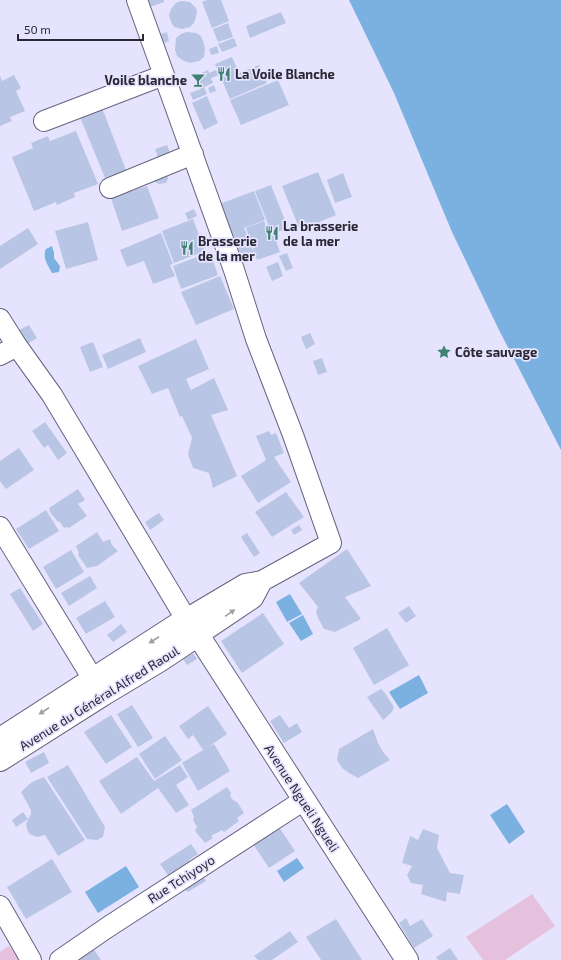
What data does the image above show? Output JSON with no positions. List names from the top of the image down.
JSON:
{
  "streets": {
    "street": ["Avenue du Général Alfred Raoul", "Avenue Ngueli Ngueli", "Rue Tchiyoyo"]
  },
  "crossings": [
    ["Avenue du Général Alfred Raoul", "Avenue Ngueli Ngueli"],
    ["Avenue Ngueli Ngueli", "Rue Tchiyoyo"]
  ],
  "places": {
    "restaurant": ["La Voile Blanche", "La brasserie de la mer", "Brasserie de la mer"],
    "bar": ["Voile blanche"],
    "place": ["Côte sauvage"]
  },
  "scale_bar": "50 m"
}
